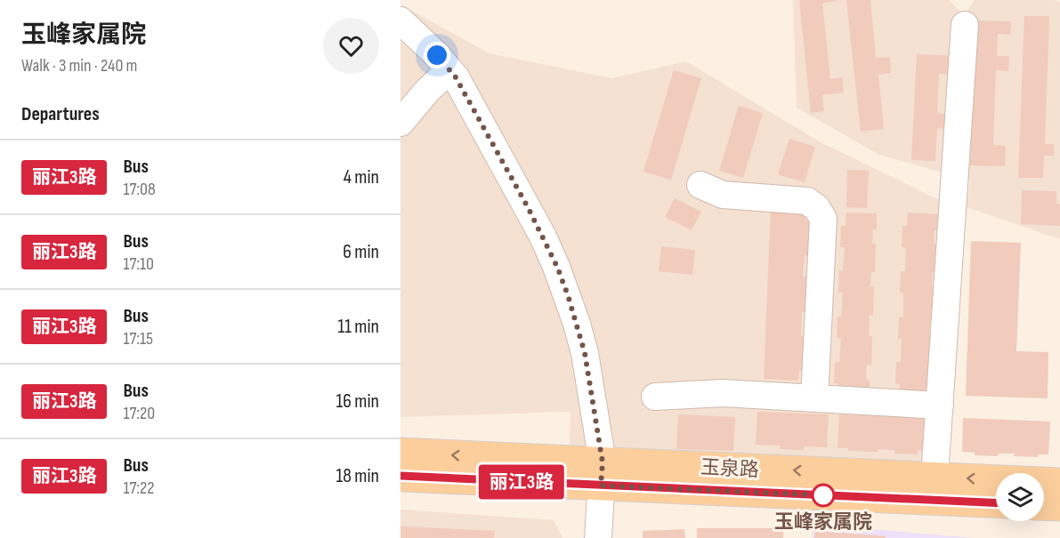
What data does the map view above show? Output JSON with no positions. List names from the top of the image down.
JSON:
{
  "streets": {
    "main road": ["玉泉路"]
  },
  "places": ["玉峰家属院"],
  "lines": ["bus line 丽江3路"],
  "page": {
    "heading": [
      ["玉峰家属院", "Walk · 3 min · 240 m"],
      "Departures"
    ],
    "on_map": "丽江3路",
    "list": [
      {
        "mark": "丽江3路",
        "name": "Bus",
        "note": "17:08",
        "value": "4 min"
      },
      {
        "mark": "丽江3路",
        "name": "Bus",
        "note": "17:10",
        "value": "6 min"
      },
      {
        "mark": "丽江3路",
        "name": "Bus",
        "note": "17:15",
        "value": "11 min"
      },
      {
        "mark": "丽江3路",
        "name": "Bus",
        "note": "17:20",
        "value": "16 min"
      },
      {
        "mark": "丽江3路",
        "name": "Bus",
        "note": "17:22",
        "value": "18 min"
      }
    ]
  }
}
